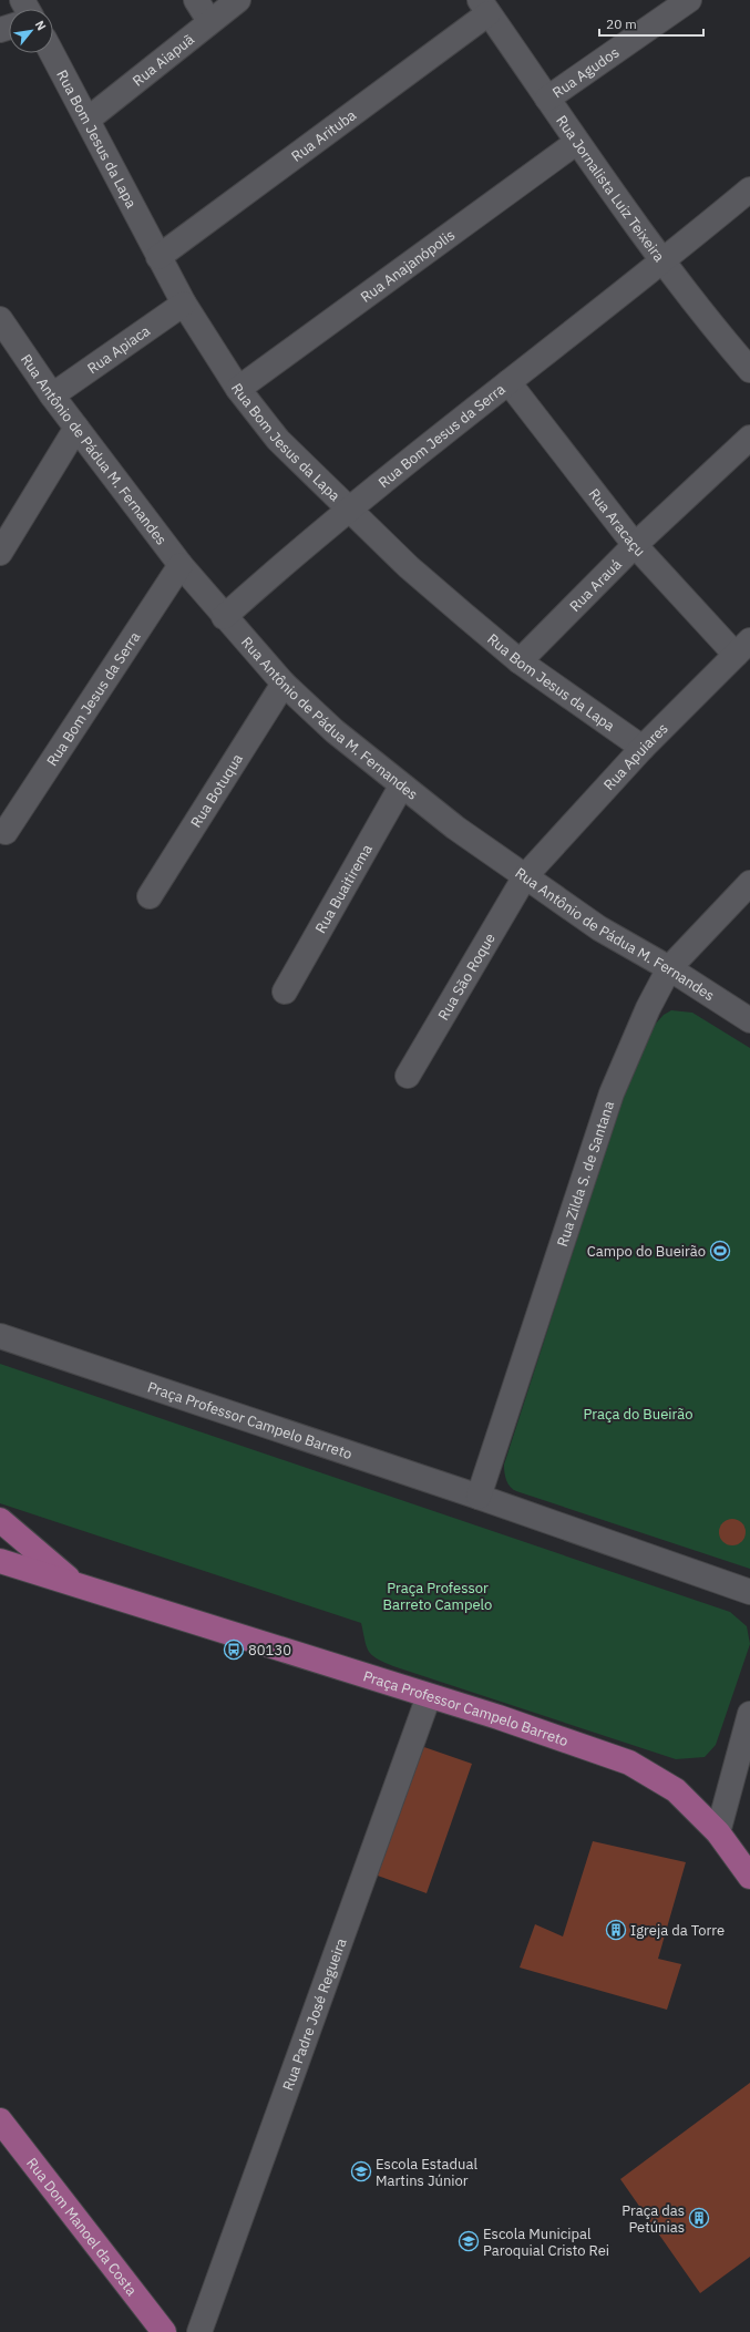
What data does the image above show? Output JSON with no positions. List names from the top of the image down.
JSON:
{
  "streets": {
    "main road": ["Praça Professor Campelo Barreto", "Rua Dom Manoel da Costa"],
    "street": [
      "Rua Aiapuã",
      "Rua Agudos",
      "Rua Arituba",
      "Rua Bom Jesus da Lapa",
      "Rua Jornalista Luiz Teixeira",
      "Rua Anajanópolis",
      "Rua Apiaca",
      "Rua Bom Jesus da Serra",
      "Rua Antônio de Pádua M. Fernandes",
      "Rua Aracaçu",
      "Rua Arauá",
      "Rua Apuiares",
      "Rua Botuqua",
      "Rua Buaitirema",
      "Rua São Roque",
      "Rua Zilda S. de Santana",
      "Rua Padre José Regueira"
    ]
  },
  "crossings": [
    ["Rua Aiapuã", "Rua Bom Jesus da Lapa"],
    ["Rua Agudos", "Rua Jornalista Luiz Teixeira"],
    ["Rua Arituba", "Rua Bom Jesus da Lapa"],
    ["Rua Arituba", "Rua Jornalista Luiz Teixeira"],
    ["Rua Bom Jesus da Lapa", "Rua Anajanópolis"],
    ["Rua Bom Jesus da Lapa", "Rua Apiaca"],
    ["Rua Bom Jesus da Lapa", "Rua Bom Jesus da Serra"],
    ["Rua Bom Jesus da Lapa", "Rua Arauá"],
    ["Rua Bom Jesus da Lapa", "Rua Apuiares"],
    ["Rua Jornalista Luiz Teixeira", "Rua Anajanópolis"],
    ["Rua Jornalista Luiz Teixeira", "Rua Bom Jesus da Serra"],
    ["Rua Apiaca", "Rua Antônio de Pádua M. Fernandes"],
    ["Rua Bom Jesus da Serra", "Rua Antônio de Pádua M. Fernandes"],
    ["Rua Bom Jesus da Serra", "Rua Aracaçu"],
    ["Rua Antônio de Pádua M. Fernandes", "Rua Apuiares"],
    ["Rua Antônio de Pádua M. Fernandes", "Rua Botuqua"],
    ["Rua Antônio de Pádua M. Fernandes", "Rua Buaitirema"],
    ["Rua Antônio de Pádua M. Fernandes", "Rua São Roque"],
    ["Rua Antônio de Pádua M. Fernandes", "Rua Zilda S. de Santana"],
    ["Rua Aracaçu", "Rua Arauá"],
    ["Rua Aracaçu", "Rua Apuiares"],
    ["Rua Apuiares", "Rua São Roque"],
    ["Rua Zilda S. de Santana", "Praça Professor Campelo Barreto"],
    ["Praça Professor Campelo Barreto", "Rua Padre José Regueira"]
  ],
  "parks": ["Praça do Bueirão", "Praça Professor Barreto Campelo"],
  "places": {
    "sports": ["Campo do Bueirão"],
    "bus stop": ["80130"],
    "building": ["Igreja da Torre", "Praça das Petúnias"],
    "school or university": ["Escola Estadual Martins Júnior", "Escola Municipal Paroquial Cristo Rei"]
  },
  "scale_bar": "20 m",
  "north": "top right"
}
